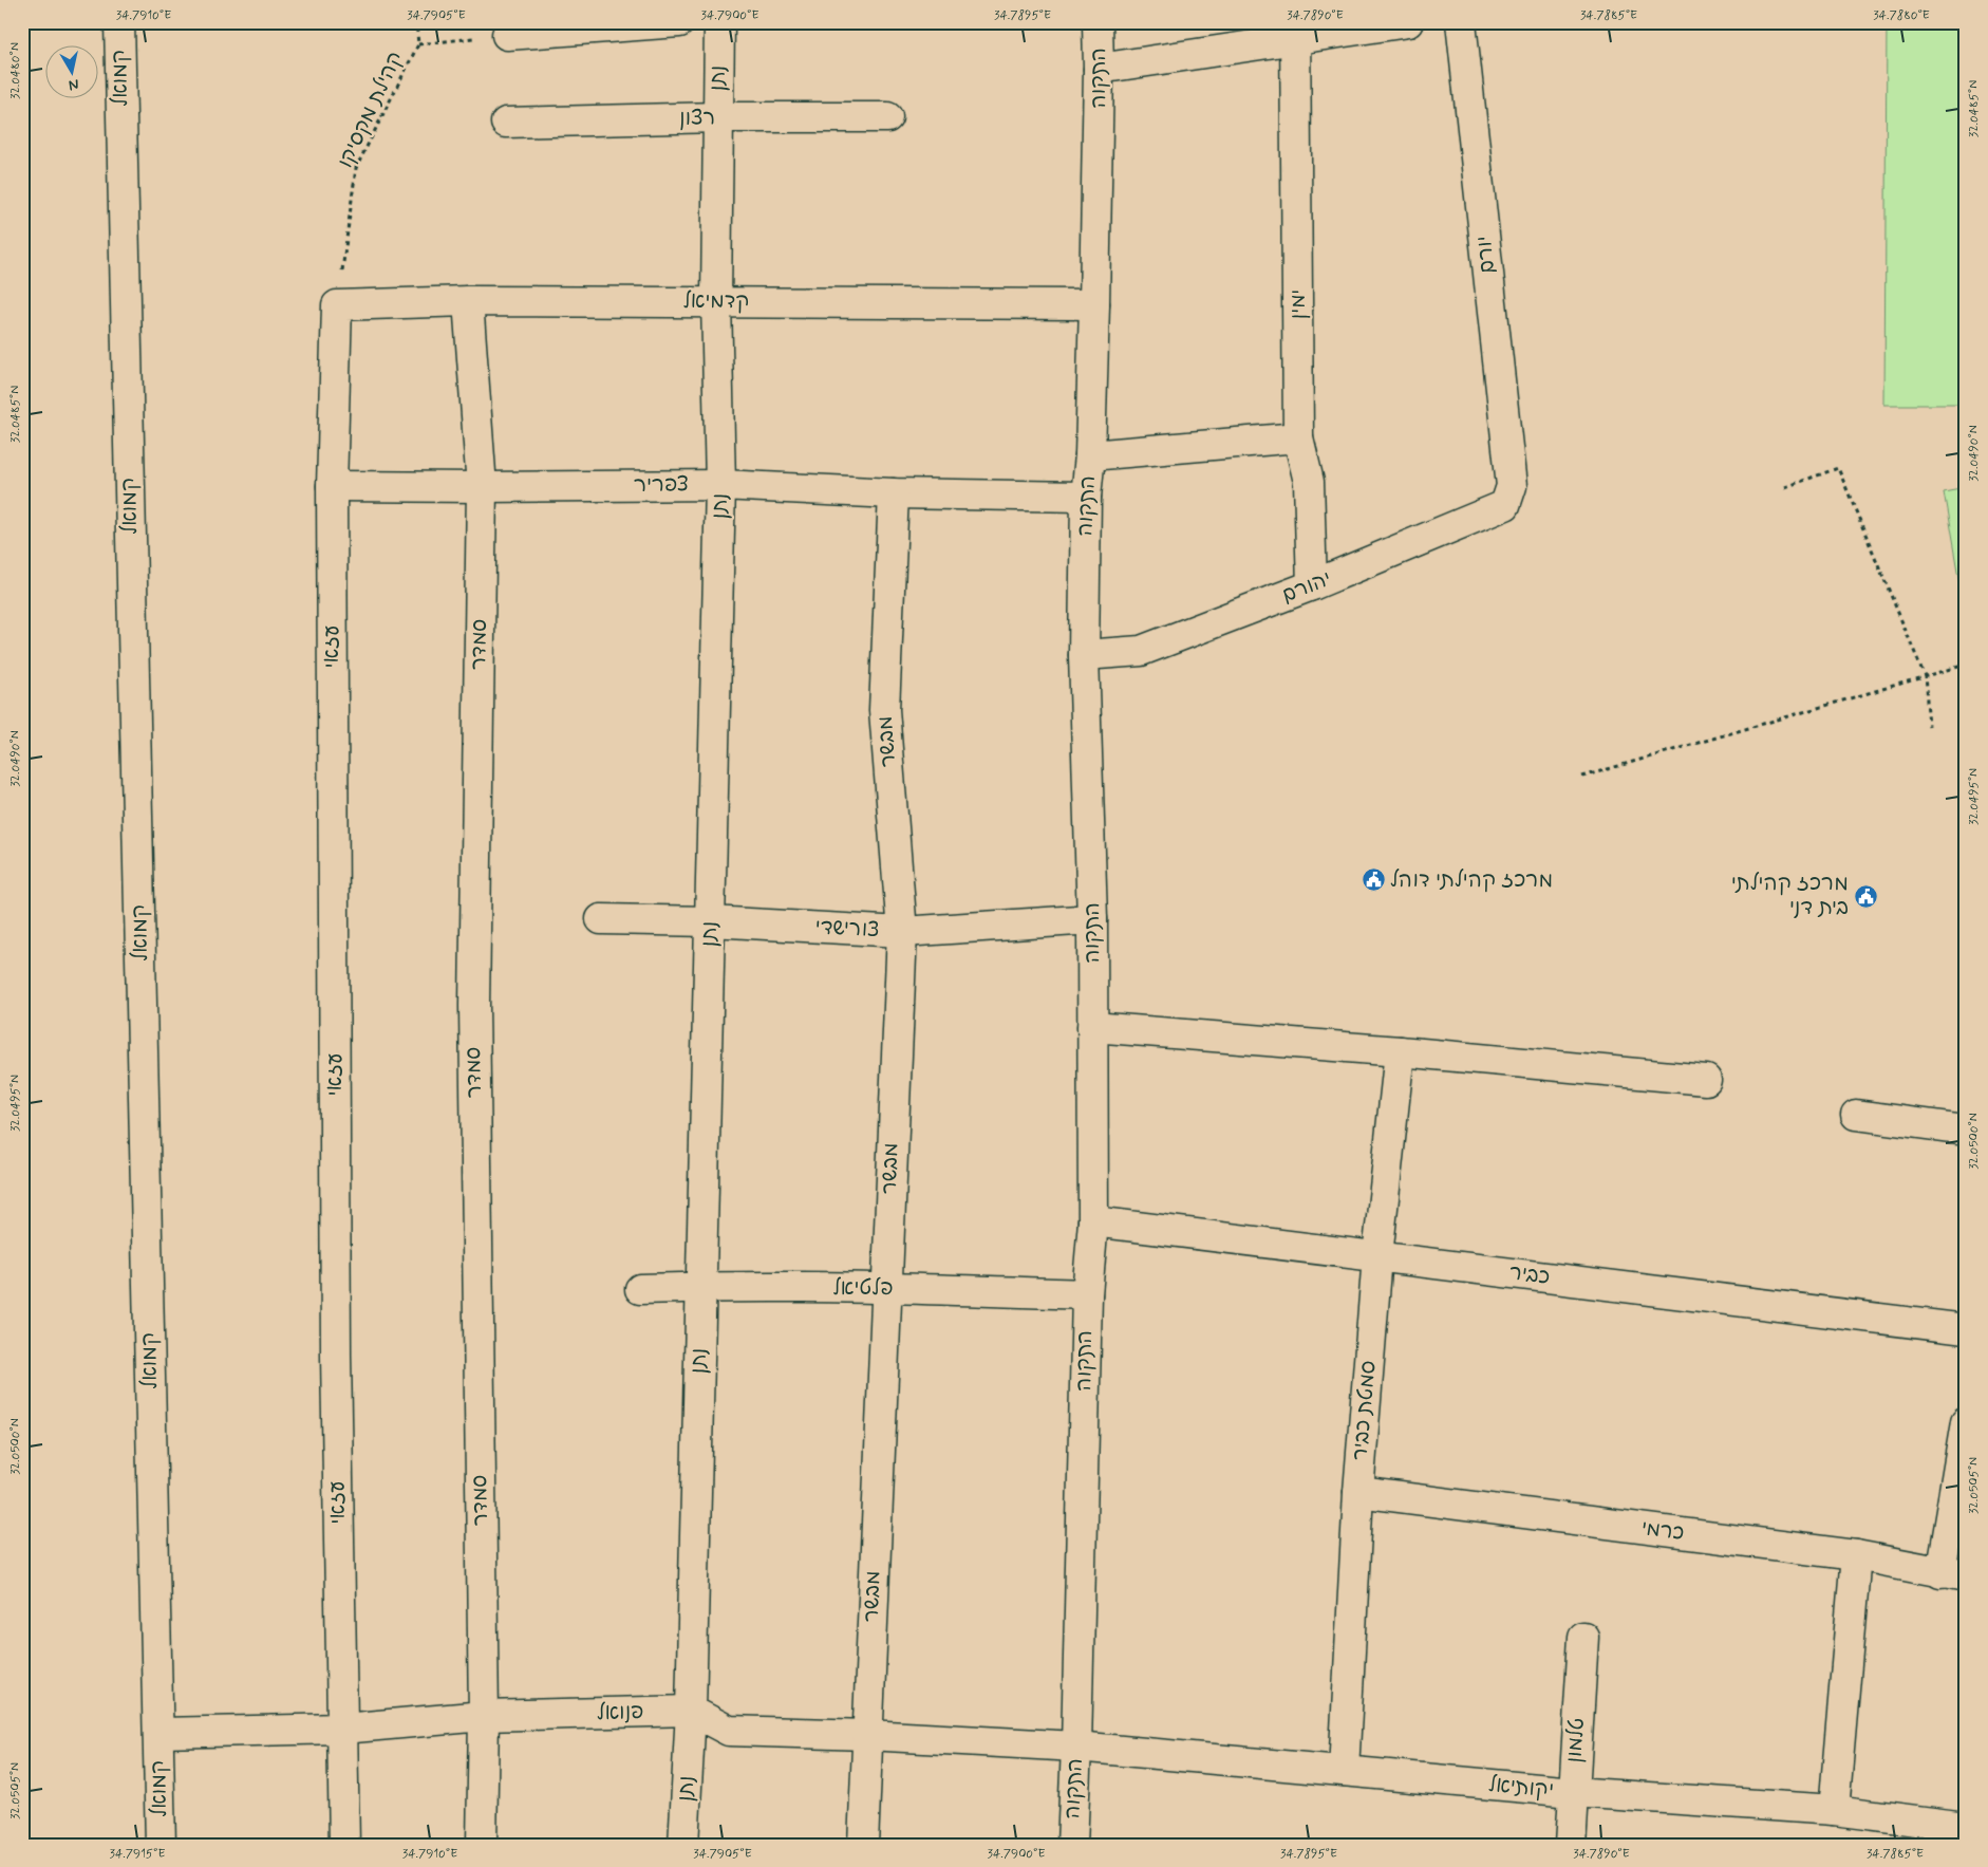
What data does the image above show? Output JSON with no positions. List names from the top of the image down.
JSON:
{
  "streets": {
    "street": [
      "קמואל",
      "נתן",
      "התקוה",
      "רצון",
      "יורם",
      "קדמיאל",
      "ימין",
      "צפריר",
      "יהורם",
      "סמדר",
      "עזאי",
      "מבשר",
      "צורישדי",
      "כביר",
      "פלטיאל",
      "סמטת כביר",
      "כרמי",
      "פנואל",
      "טלמון",
      "יקותיאל"
    ],
    "path": ["קהילת מקסיקו"]
  },
  "crossings": [
    ["קמואל", "פנואל"],
    ["נתן", "רצון"],
    ["נתן", "קדמיאל"],
    ["נתן", "צפריר"],
    ["נתן", "צורישדי"],
    ["נתן", "פלטיאל"],
    ["נתן", "פנואל"],
    ["התקוה", "קדמיאל"],
    ["התקוה", "צפריר"],
    ["התקוה", "יהורם"],
    ["התקוה", "צורישדי"],
    ["התקוה", "כביר"],
    ["התקוה", "פלטיאל"],
    ["התקוה", "פנואל"],
    ["התקוה", "יקותיאל"],
    ["קהילת מקסיקו", "קדמיאל"],
    ["קהילת מקסיקו", "עזאי"],
    ["יורם", "יהורם"],
    ["קדמיאל", "סמדר"],
    ["קדמיאל", "עזאי"],
    ["ימין", "יהורם"],
    ["צפריר", "סמדר"],
    ["צפריר", "עזאי"],
    ["צפריר", "מבשר"],
    ["סמדר", "פנואל"],
    ["עזאי", "פנואל"],
    ["מבשר", "צורישדי"],
    ["מבשר", "פלטיאל"],
    ["מבשר", "פנואל"],
    ["כביר", "סמטת כביר"],
    ["סמטת כביר", "כרמי"],
    ["סמטת כביר", "יקותיאל"],
    ["פנואל", "יקותיאל"],
    ["טלמון", "יקותיאל"]
  ],
  "places": {
    "public building": ["מרכז קהילתי דוהל", "מרכז קהילתי בית דני"]
  },
  "north": "bottom",
  "coordinates": [
    "34.7910°E",
    "34.7905°E",
    "34.7900°E",
    "34.7895°E",
    "34.7890°E",
    "34.7885°E",
    "34.7880°E",
    "32.0480°N",
    "32.0485°N",
    "32.0490°N",
    "32.0495°N",
    "32.0500°N",
    "32.0505°N",
    "34.7915°E"
  ]
}
